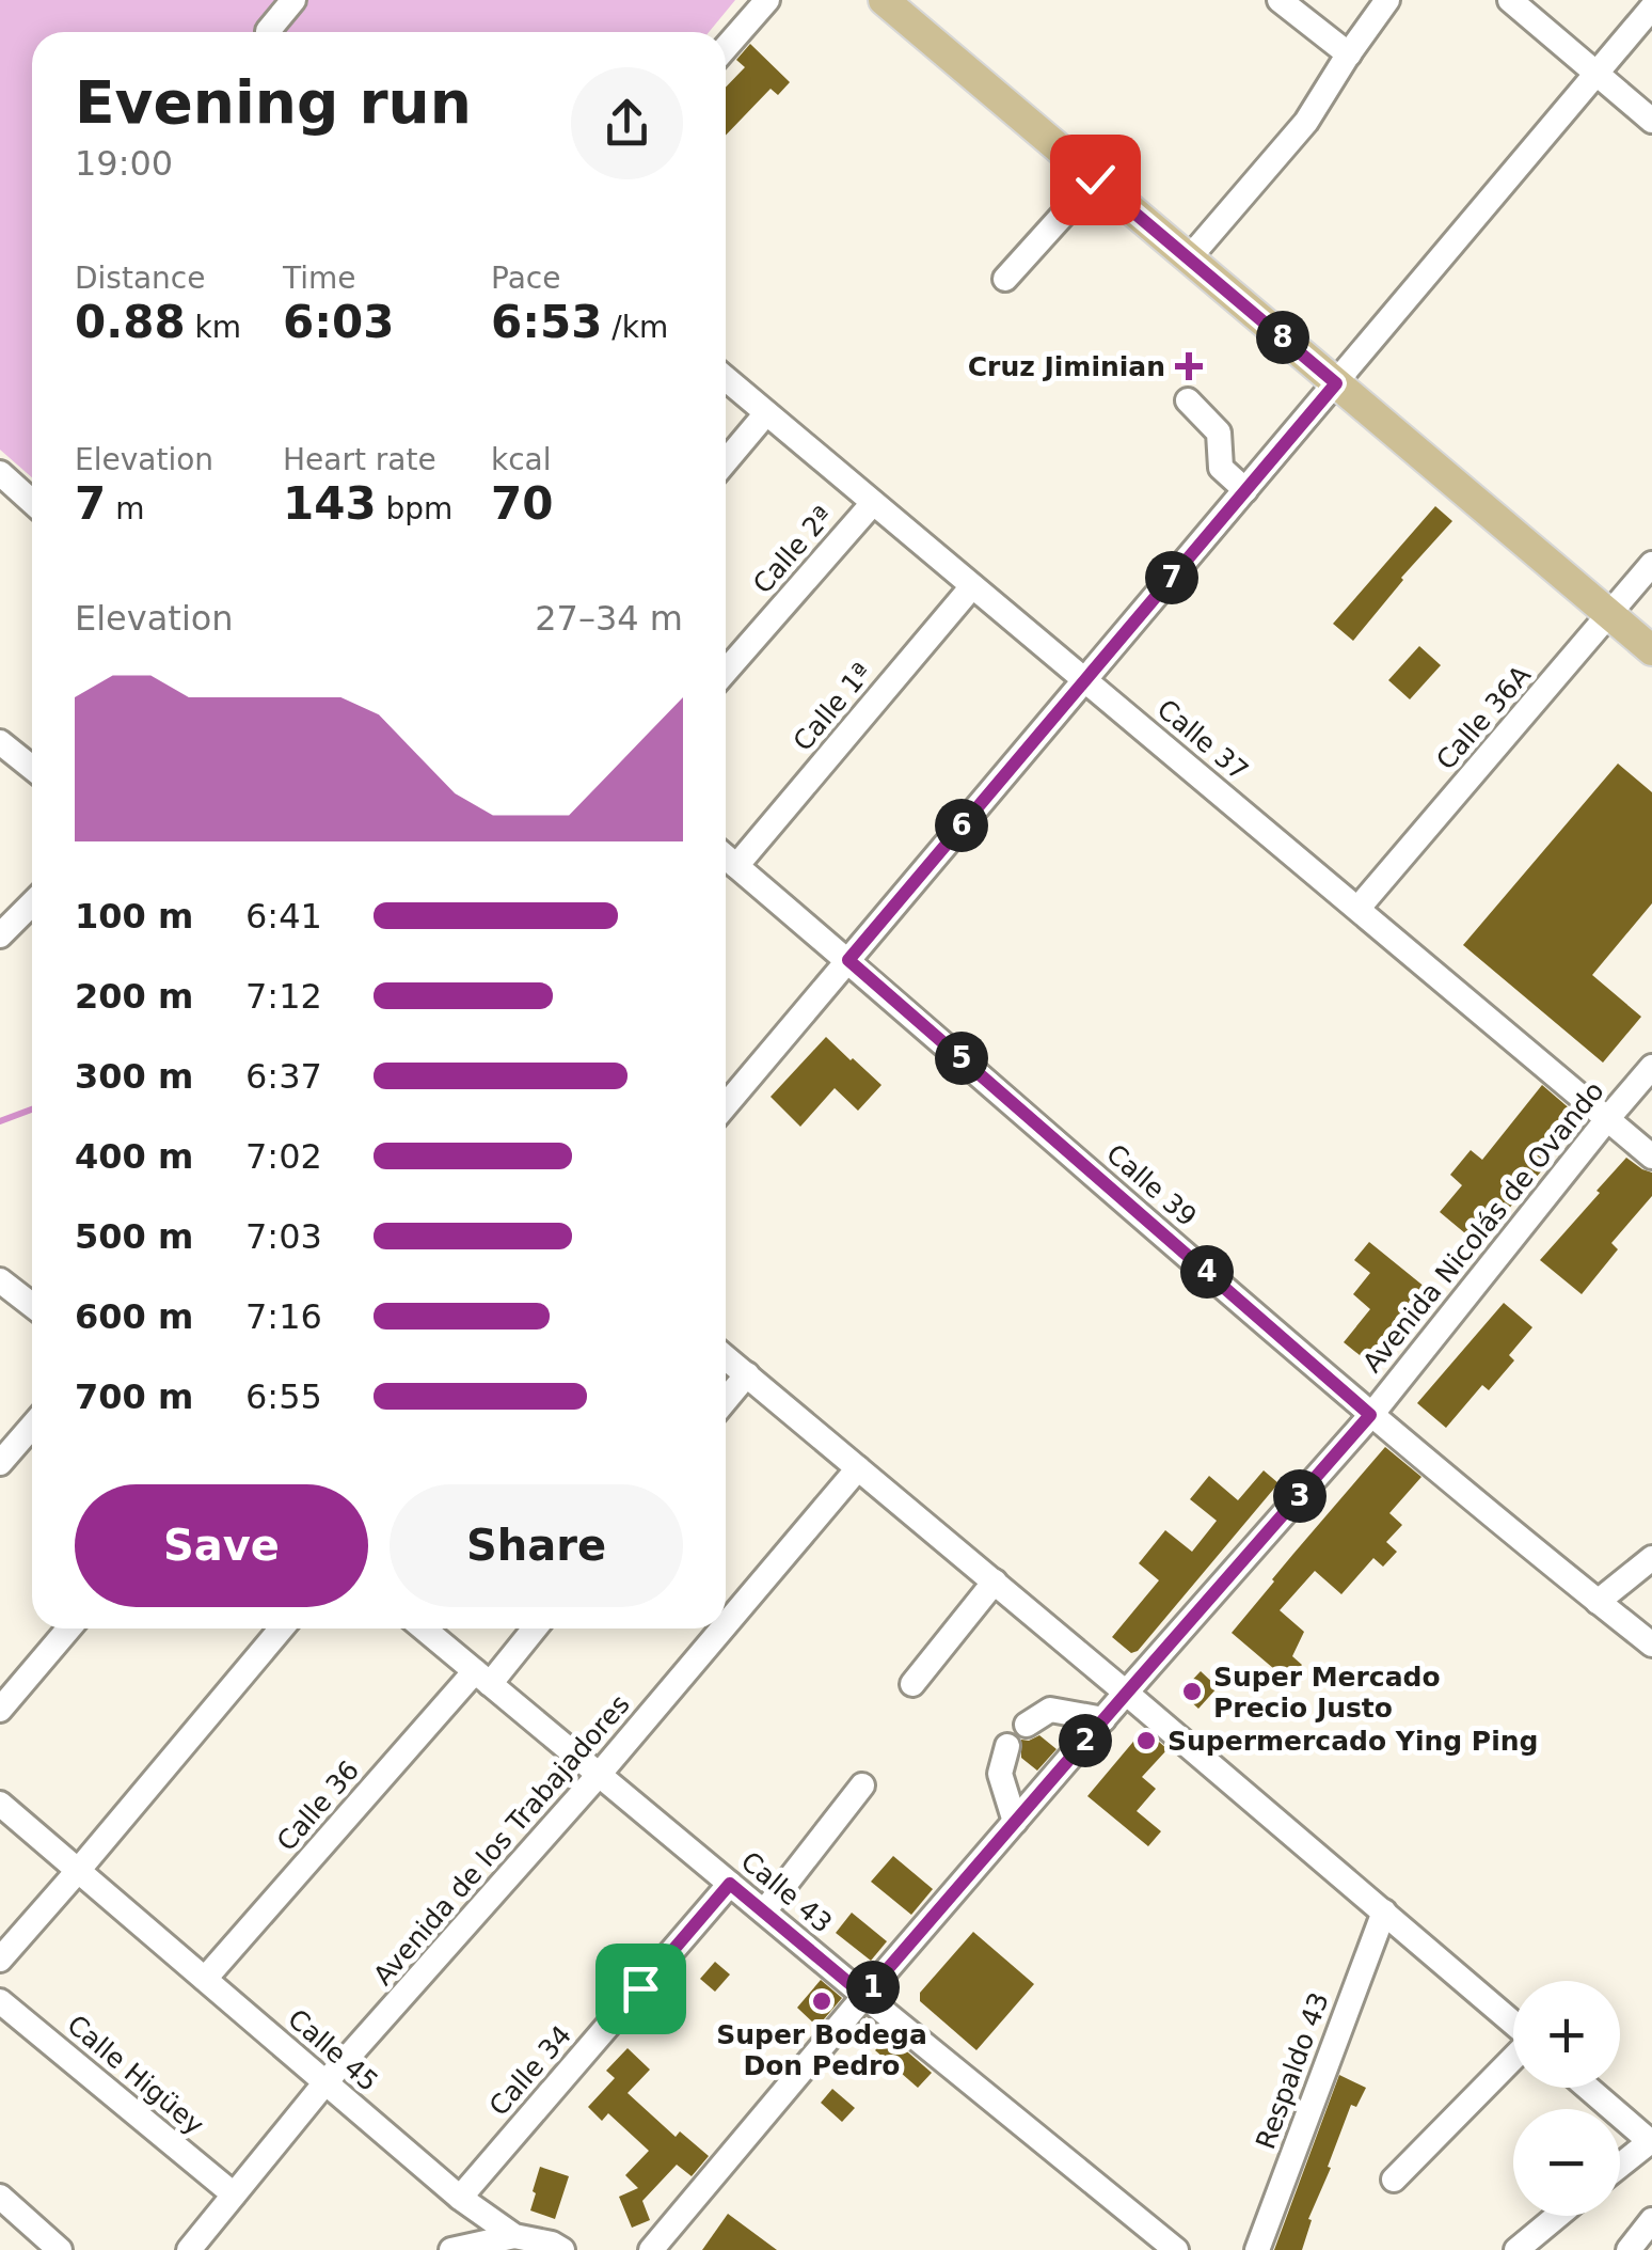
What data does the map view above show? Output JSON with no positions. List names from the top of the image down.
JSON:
{
  "streets": {
    "street": [
      "Calle 2ª",
      "Calle 1ª",
      "Calle 36A",
      "Calle 37",
      "Calle 39",
      "Avenida Nicolás de Ovando",
      "Calle 36",
      "Avenida de los Trabajadores",
      "Calle 43",
      "Calle 45",
      "Calle 34",
      "Respaldo 43",
      "Calle Higüey"
    ]
  },
  "crossings": [
    ["Calle 2ª", "Calle 37"],
    ["Calle 1ª", "Calle 37"],
    ["Calle 1ª", "Calle 39"],
    ["Calle 36A", "Calle 37"],
    ["Calle 37", "Avenida Nicolás de Ovando"],
    ["Calle 39", "Avenida Nicolás de Ovando"],
    ["Avenida Nicolás de Ovando", "Calle 43"],
    ["Calle 36", "Calle 43"],
    ["Calle 36", "Calle 45"],
    ["Avenida de los Trabajadores", "Calle 43"],
    ["Avenida de los Trabajadores", "Calle 45"],
    ["Avenida de los Trabajadores", "Calle Higüey"],
    ["Calle 43", "Calle 34"],
    ["Calle 45", "Calle 34"]
  ],
  "places": {
    "health": ["Cruz Jiminian"],
    "other": ["Super Mercado Precio Justo", "Supermercado Ying Ping", "Super Bodega Don Pedro"]
  },
  "page": {
    "heading": ["Evening run", "19:00"],
    "stats": [
      ["Distance", "0.88 km"],
      ["Time", "6:03"],
      ["Pace", "6:53 /km"],
      ["Elevation", "7 m"],
      ["Heart rate", "143 bpm"],
      ["kcal", "70"]
    ],
    "pins": [
      "8",
      "7",
      "6",
      "5",
      "4",
      "3",
      "2",
      "1"
    ],
    "chart": ["Elevation", "27–34 m"],
    "list": [
      {
        "name": "100 m",
        "note": "6:41"
      },
      {
        "name": "200 m",
        "note": "7:12"
      },
      {
        "name": "300 m",
        "note": "6:37"
      },
      {
        "name": "400 m",
        "note": "7:02"
      },
      {
        "name": "500 m",
        "note": "7:03"
      },
      {
        "name": "600 m",
        "note": "7:16"
      },
      {
        "name": "700 m",
        "note": "6:55"
      }
    ],
    "buttons": ["Save", "Share"],
    "map_buttons": ["+", "−"]
  }
}
